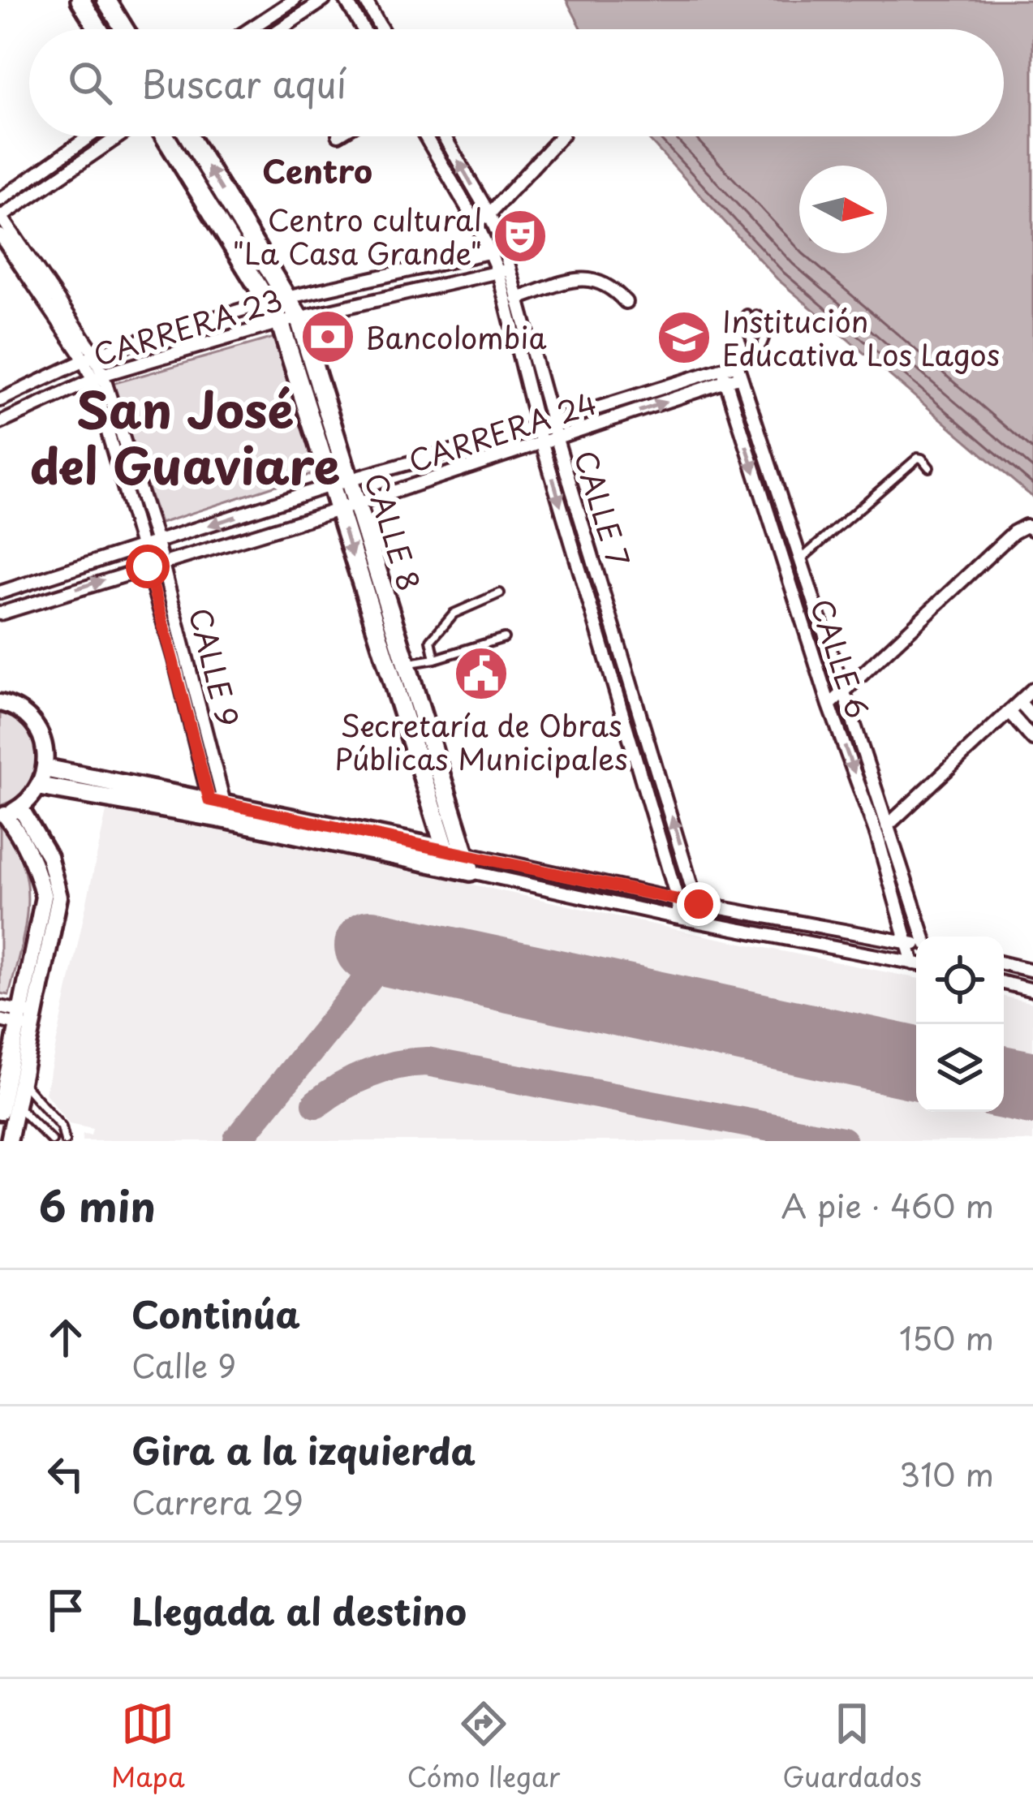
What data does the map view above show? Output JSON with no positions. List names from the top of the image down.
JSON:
{
  "streets": {
    "main road": ["CALLE 8"],
    "street": [
      "CARRERA 23",
      "CARRERA 24",
      "CALLE 7",
      "CALLE 6",
      "CALLE 9"
    ]
  },
  "crossings": [
    ["CARRERA 23", "CALLE 7"],
    ["CARRERA 23", "CALLE 8"],
    ["CARRERA 23", "CALLE 9"],
    ["CARRERA 24", "CALLE 7"],
    ["CARRERA 24", "CALLE 8"],
    ["CARRERA 24", "CALLE 6"],
    ["CARRERA 24", "CALLE 9"]
  ],
  "districts": ["Centro", "San José del Guaviare"],
  "places": {
    "theatre": ["Centro cultural \"La Casa Grande\""],
    "bank": ["Bancolombia"],
    "school or university": ["Institución Educativa Los Lagos"],
    "public building": ["Secretaría de Obras Públicas Municipales"]
  },
  "north": "right",
  "page": {
    "search": "Buscar aquí",
    "heading": ["6 min", "A pie · 460 m"],
    "list": [
      ["Continúa", "Calle 9", "150 m"],
      ["Gira a la izquierda", "Carrera 29", "310 m"],
      "Llegada al destino"
    ],
    "nav": ["Mapa", "Cómo llegar", "Guardados"]
  }
}
